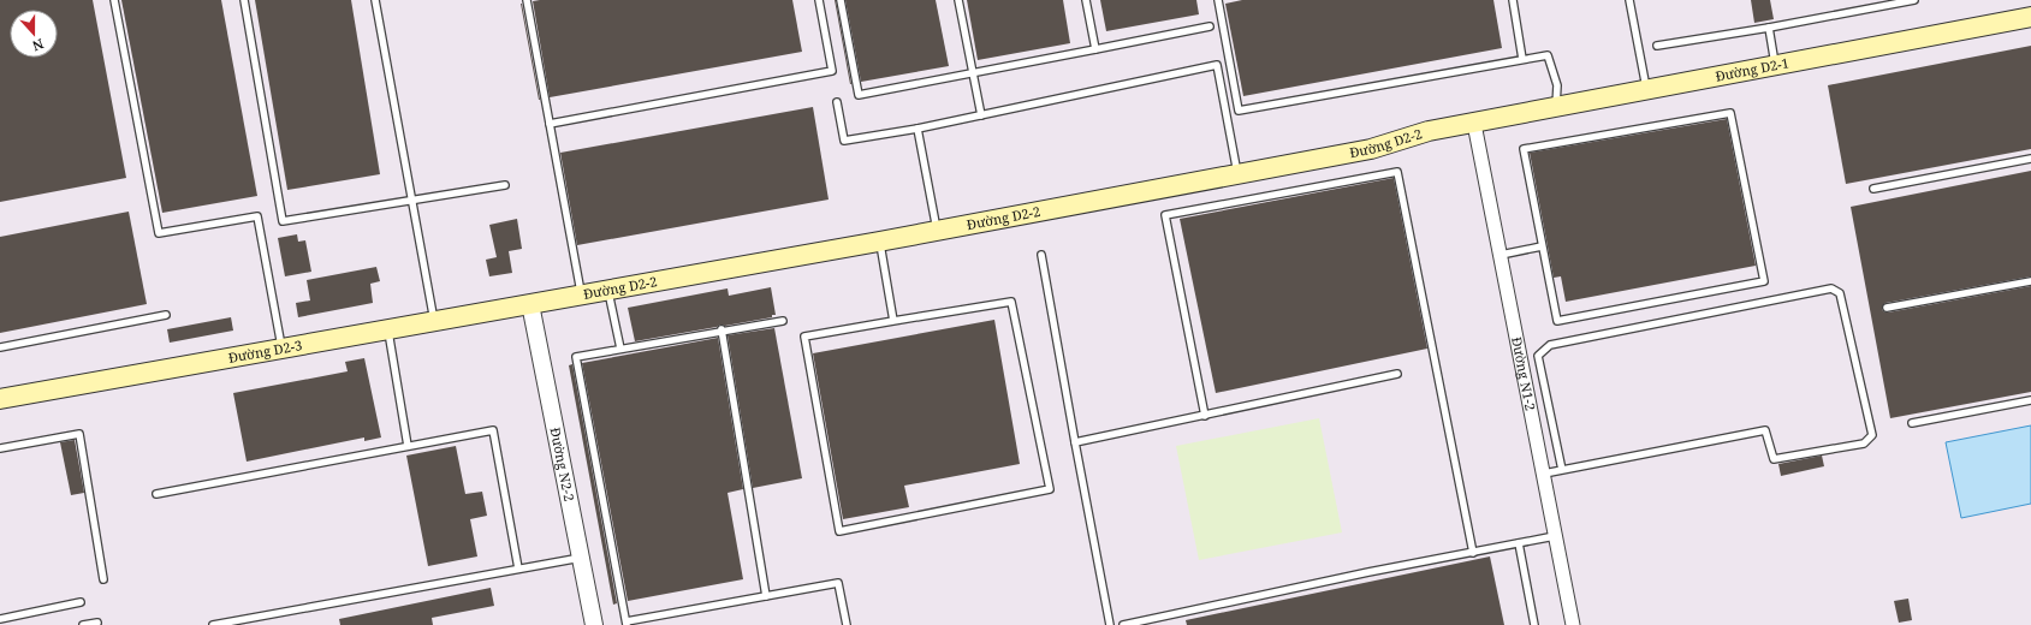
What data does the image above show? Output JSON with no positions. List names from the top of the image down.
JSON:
{
  "streets": {
    "main road": ["Đường D2-1", "Đường D2-2", "Đường D2-3"],
    "street": ["Đường N1-2", "Đường N2-2"]
  },
  "crossings": [
    ["Đường D2-1", "Đường D2-2"],
    ["Đường D2-1", "Đường N1-2"],
    ["Đường D2-2", "Đường D2-3"],
    ["Đường D2-2", "Đường N1-2"],
    ["Đường D2-2", "Đường N2-2"],
    ["Đường D2-3", "Đường N2-2"]
  ],
  "north": "bottom"
}
